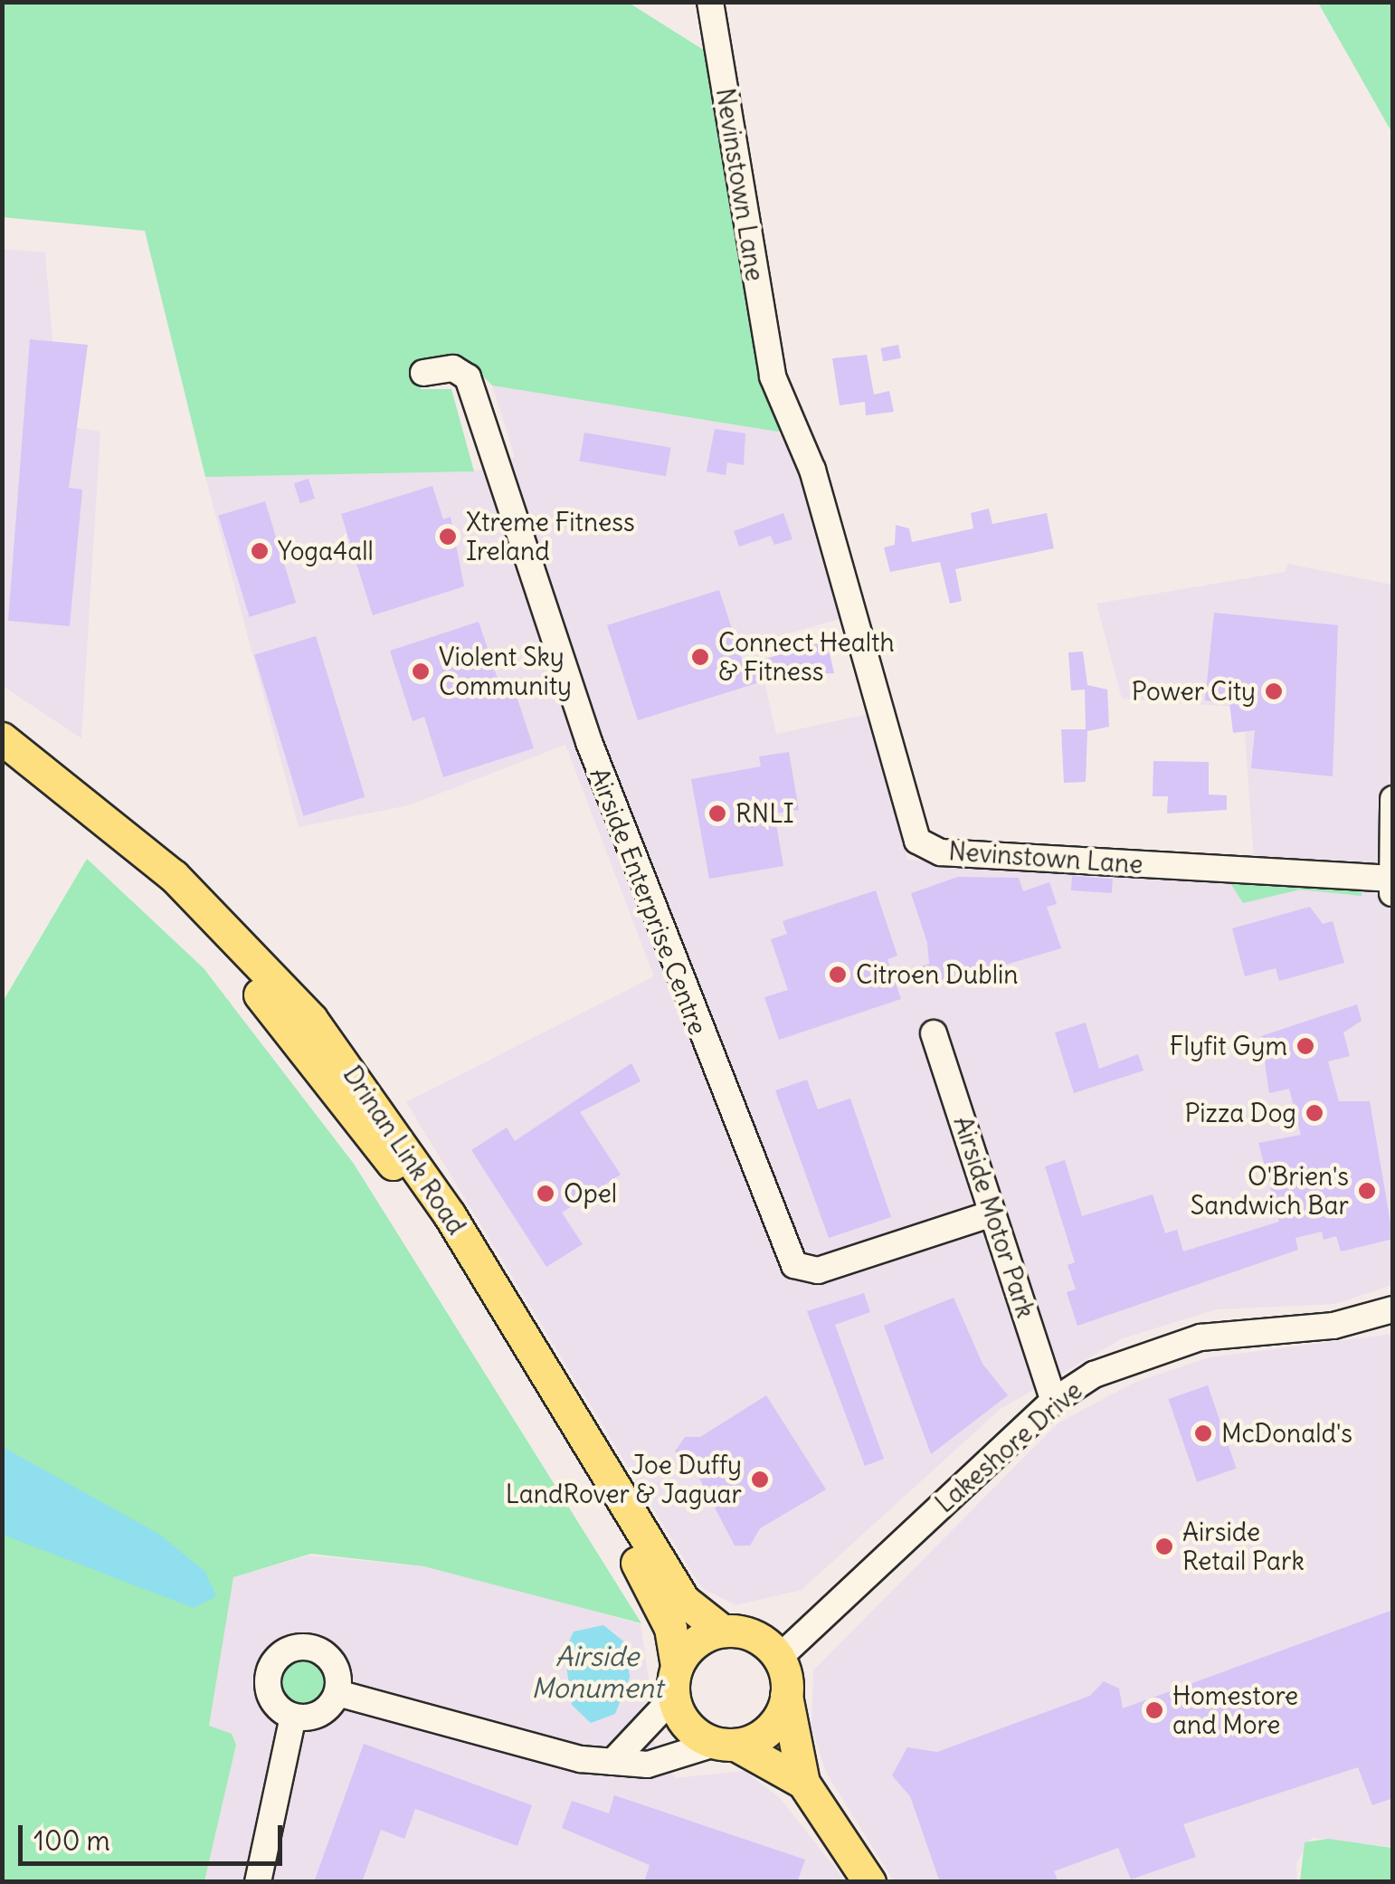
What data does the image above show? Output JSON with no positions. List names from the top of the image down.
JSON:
{
  "streets": {
    "main road": ["Drinan Link Road"],
    "street": [
      "Nevinstown Lane",
      "Airside Enterprise Centre",
      "Airside Motor Park",
      "Lakeshore Drive"
    ]
  },
  "crossings": [
    ["Airside Enterprise Centre", "Airside Motor Park"],
    ["Drinan Link Road", "Lakeshore Drive"],
    ["Airside Motor Park", "Lakeshore Drive"]
  ],
  "water": ["Airside Monument"],
  "places": [
    "Xtreme Fitness Ireland",
    "Yoga4all",
    "Connect Health & Fitness",
    "Violent Sky Community",
    "Power City",
    "RNLI",
    "Citroen Dublin",
    "Flyfit Gym",
    "Pizza Dog",
    "O'Brien's Sandwich Bar",
    "Opel",
    "McDonald's",
    "Joe Duffy LandRover & Jaguar",
    "Airside Retail Park",
    "Homestore and More"
  ],
  "scale_bar": "100 m"
}
